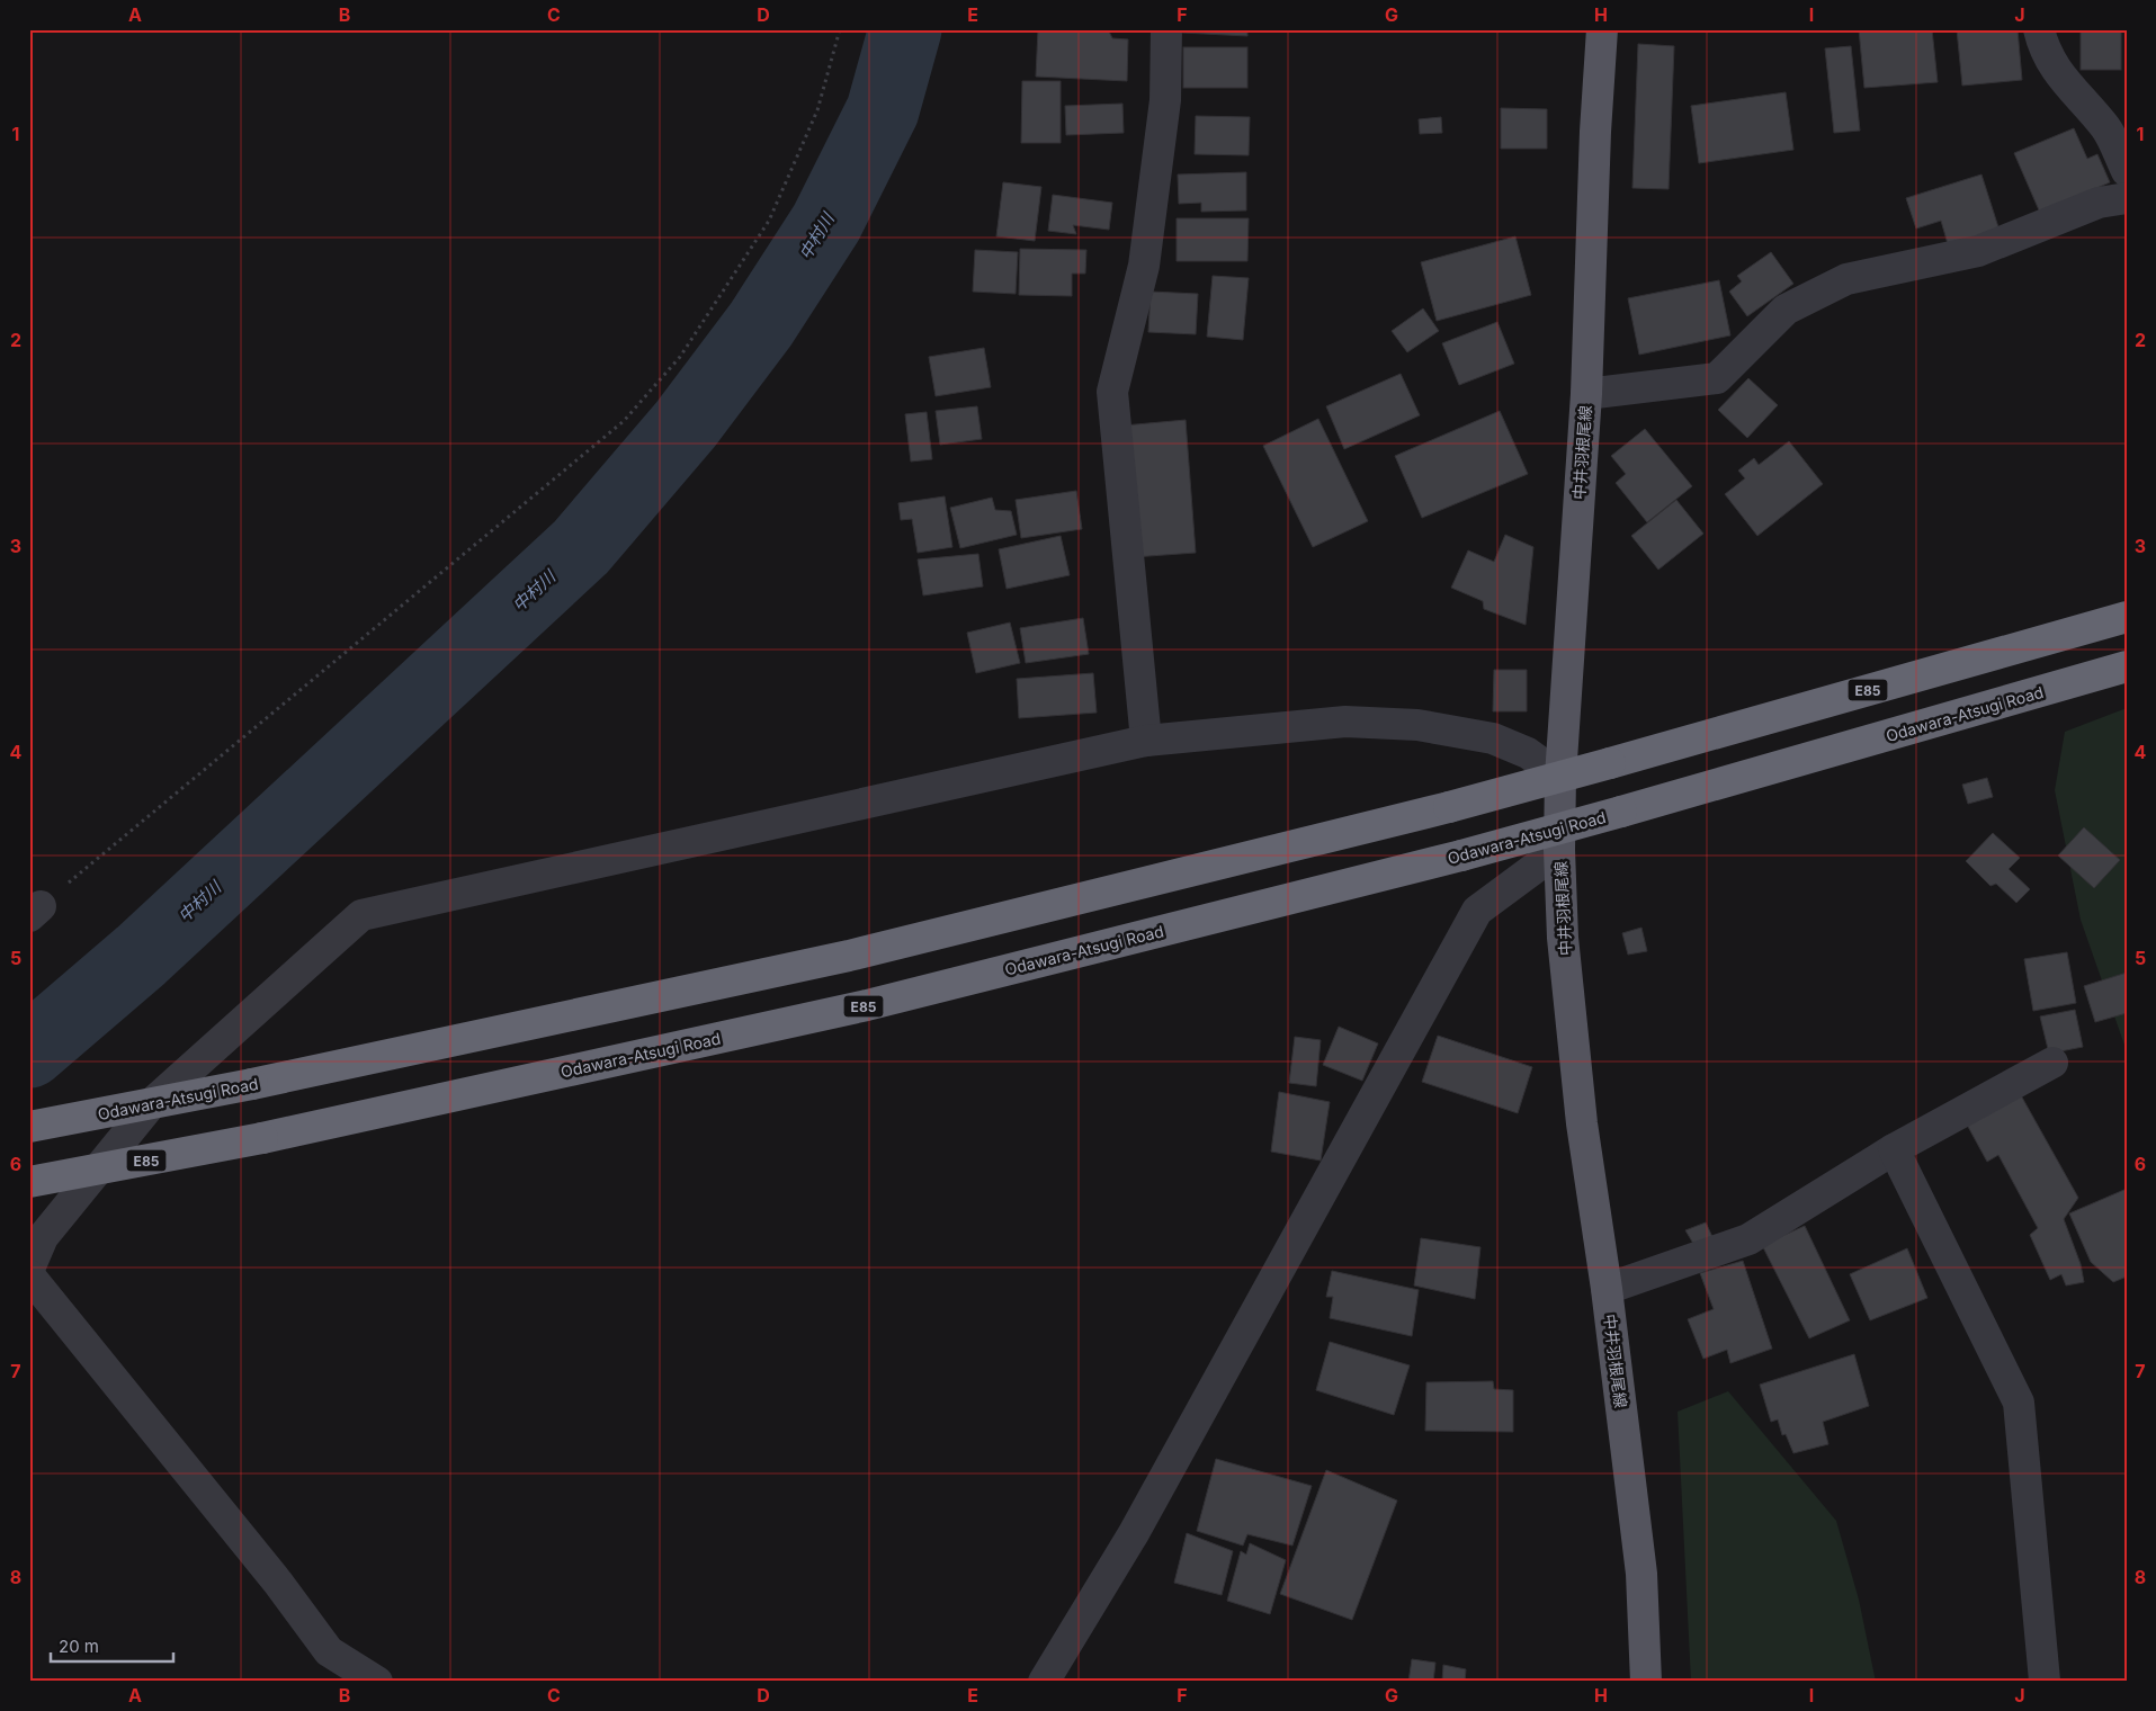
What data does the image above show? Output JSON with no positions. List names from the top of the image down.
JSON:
{
  "streets": {
    "highway": ["E85", "Odawara-Atsugi Road"],
    "main road": ["中井羽根尾線"]
  },
  "water": ["中村川"],
  "scale_bar": "20 m",
  "grid": {
    "columns": [
      "A",
      "B",
      "C",
      "D",
      "E",
      "F",
      "G",
      "H",
      "I",
      "J"
    ],
    "rows": [
      "1",
      "2",
      "3",
      "4",
      "5",
      "6",
      "7",
      "8"
    ]
  }
}
